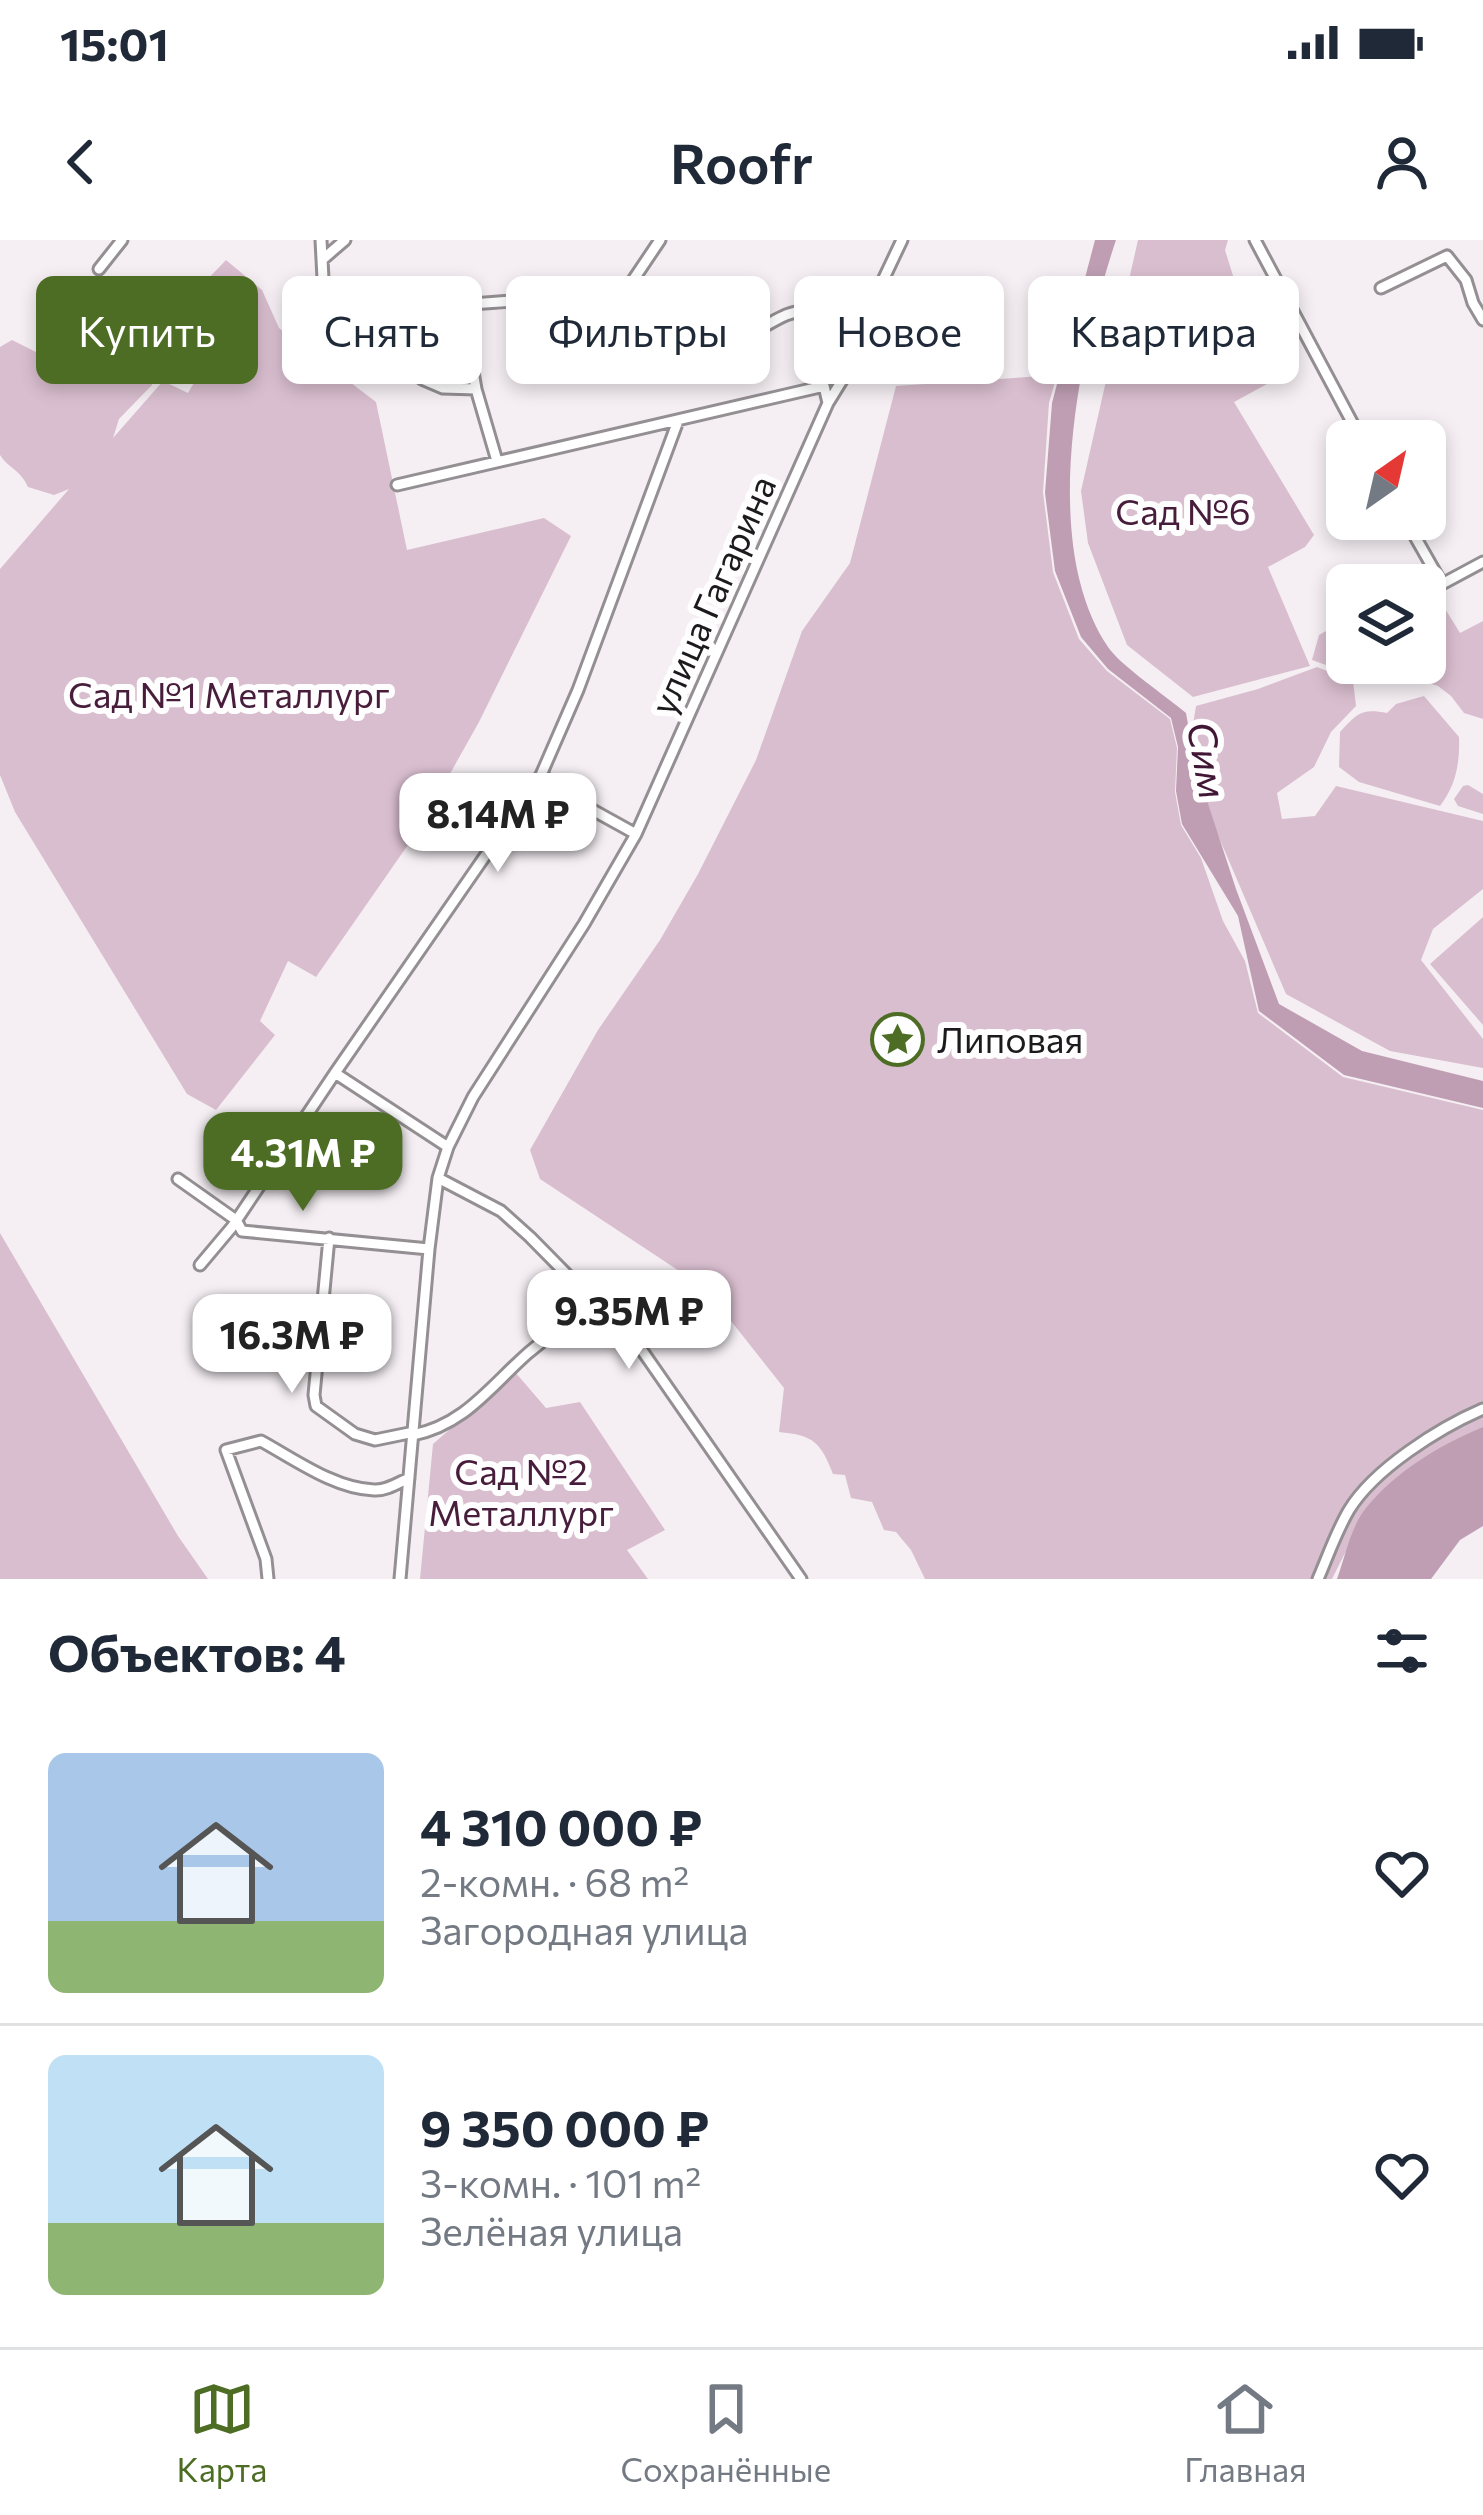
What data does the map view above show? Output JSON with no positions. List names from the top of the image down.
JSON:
{
  "streets": {
    "street": ["улица Гагарина"]
  },
  "water": ["Сим"],
  "parks": ["Сад №6", "Сад №1 Металлург", "Сад №2 Металлург"],
  "places": {
    "place": ["Липовая"]
  },
  "north": "top right",
  "page": {
    "status": "15:01",
    "header": "Roofr",
    "chip": [
      "Купить",
      "Снять",
      "Фильтры",
      "Новое",
      "Квартира"
    ],
    "price": [
      "8.14M ₽",
      "4.31M ₽",
      "9.35M ₽",
      "16.3M ₽"
    ],
    "heading": "Объектов: 4",
    "list": [
      {
        "name": "4 310 000 ₽",
        "note": "2-комн. · 68 m² · Загородная улица"
      },
      {
        "name": "9 350 000 ₽",
        "note": "3-комн. · 101 m² · Зелёная улица"
      }
    ],
    "tabs": ["Карта", "Сохранённые", "Главная"]
  }
}
